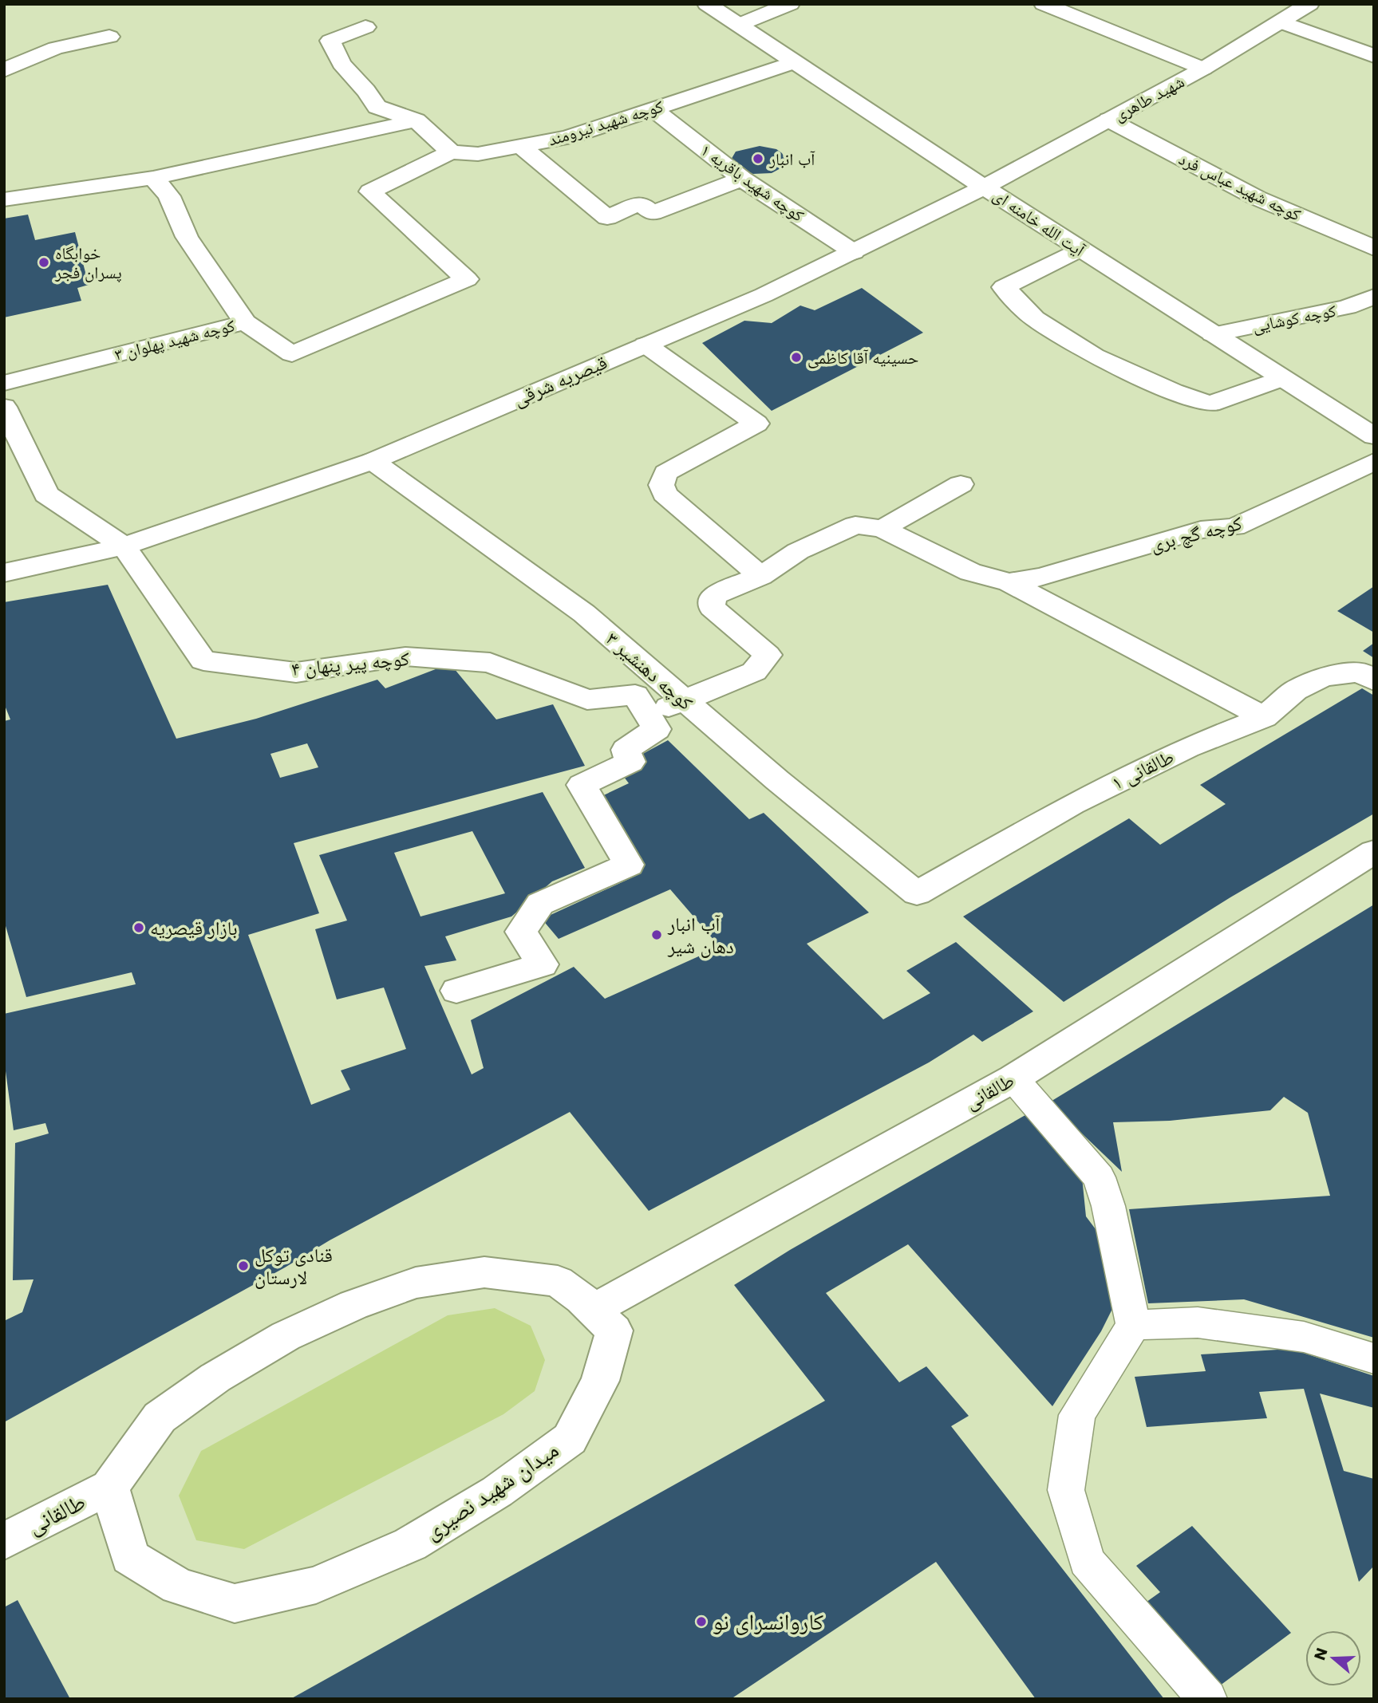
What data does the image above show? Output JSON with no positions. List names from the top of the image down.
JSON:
{
  "streets": {
    "street": [
      "شهید طاهری",
      "کوچه شهید نیرومند",
      "کوچه شهید باقریه ۱",
      "کوچه شهید عباس فرد",
      "آیت الله خامنه ای",
      "کوچه کوشایی",
      "کوچه شهید پهلوان ۳",
      "قیصریه شرقی",
      "کوچه گچ بری",
      "کوچه پیر پنهان ۴",
      "کوچه دهنشیر ۳",
      "طالقانی ۱",
      "طالقانی",
      "میدان شهید نصیری"
    ]
  },
  "crossings": [
    ["شهید طاهری", "کوچه شهید عباس فرد"],
    ["شهید طاهری", "آیت الله خامنه ای"],
    ["شهید طاهری", "قیصریه شرقی"],
    ["کوچه شهید نیرومند", "کوچه شهید باقریه ۱"],
    ["کوچه شهید نیرومند", "آیت الله خامنه ای"],
    ["کوچه شهید باقریه ۱", "قیصریه شرقی"],
    ["آیت الله خامنه ای", "کوچه کوشایی"],
    ["آیت الله خامنه ای", "قیصریه شرقی"],
    ["قیصریه شرقی", "کوچه پیر پنهان ۴"],
    ["قیصریه شرقی", "کوچه دهنشیر ۳"],
    ["کوچه دهنشیر ۳", "طالقانی ۱"],
    ["طالقانی", "میدان شهید نصیری"]
  ],
  "places": [
    "آب انبار",
    "خوابگاه پسران فجر",
    "حسینیه آقا کاظمی",
    "بازار قیصریه",
    "آب انبار دهان شیر",
    "قنادی توکل لارستان",
    "کاروانسرای نو"
  ],
  "north": "left"
}
